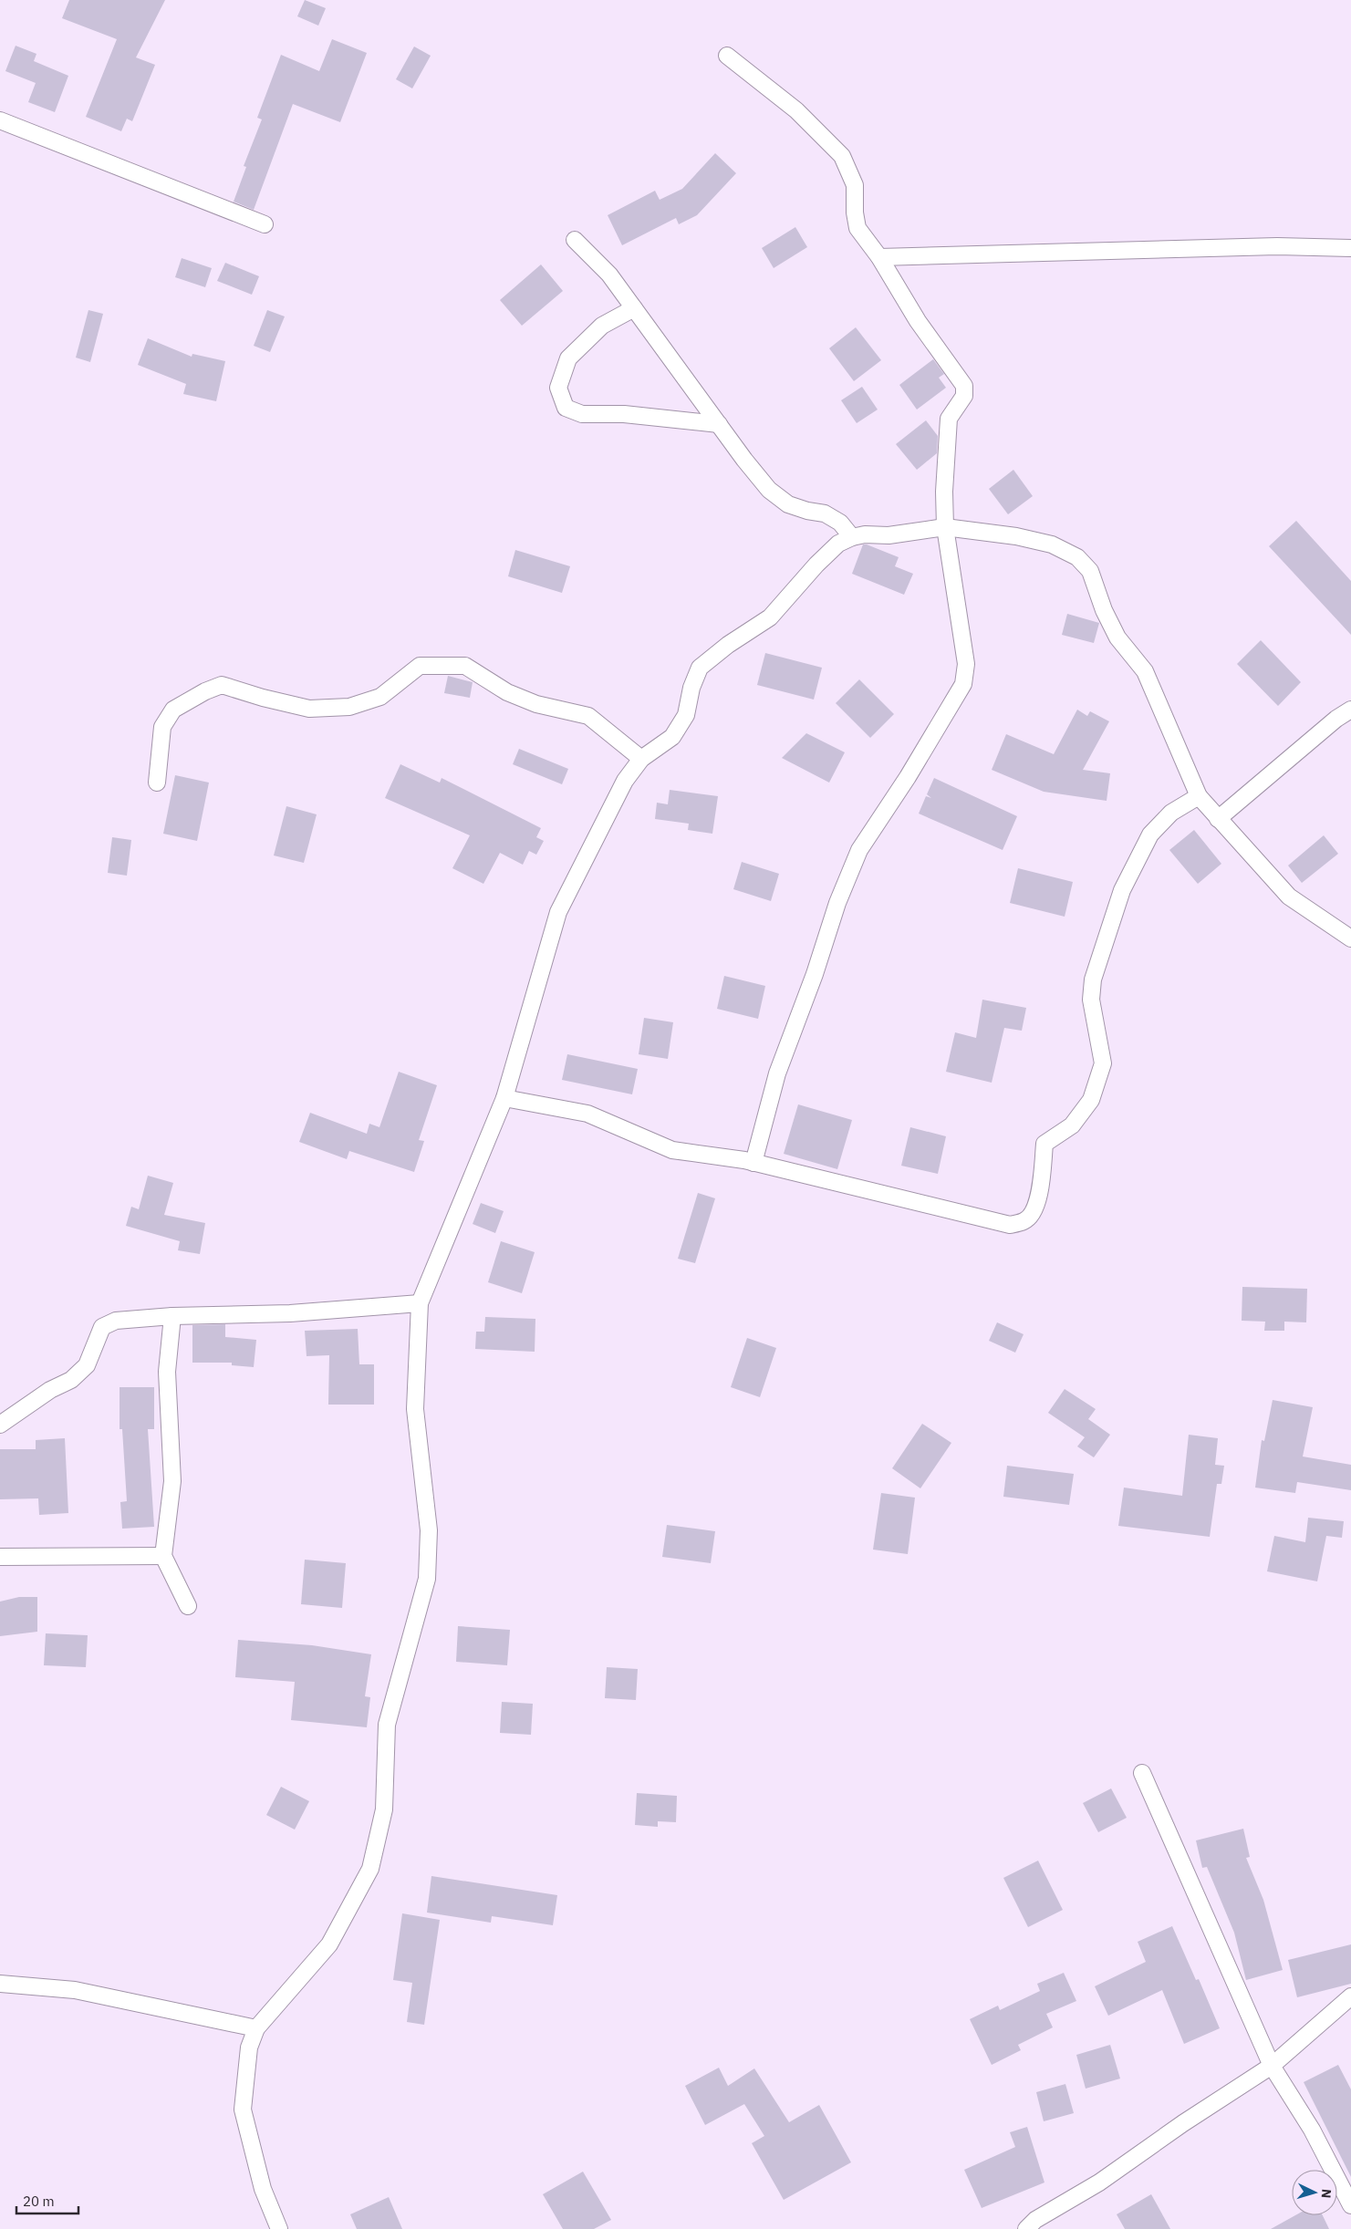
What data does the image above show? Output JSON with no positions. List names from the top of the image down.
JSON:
{
  "scale_bar": "20 m",
  "north": "right"
}
